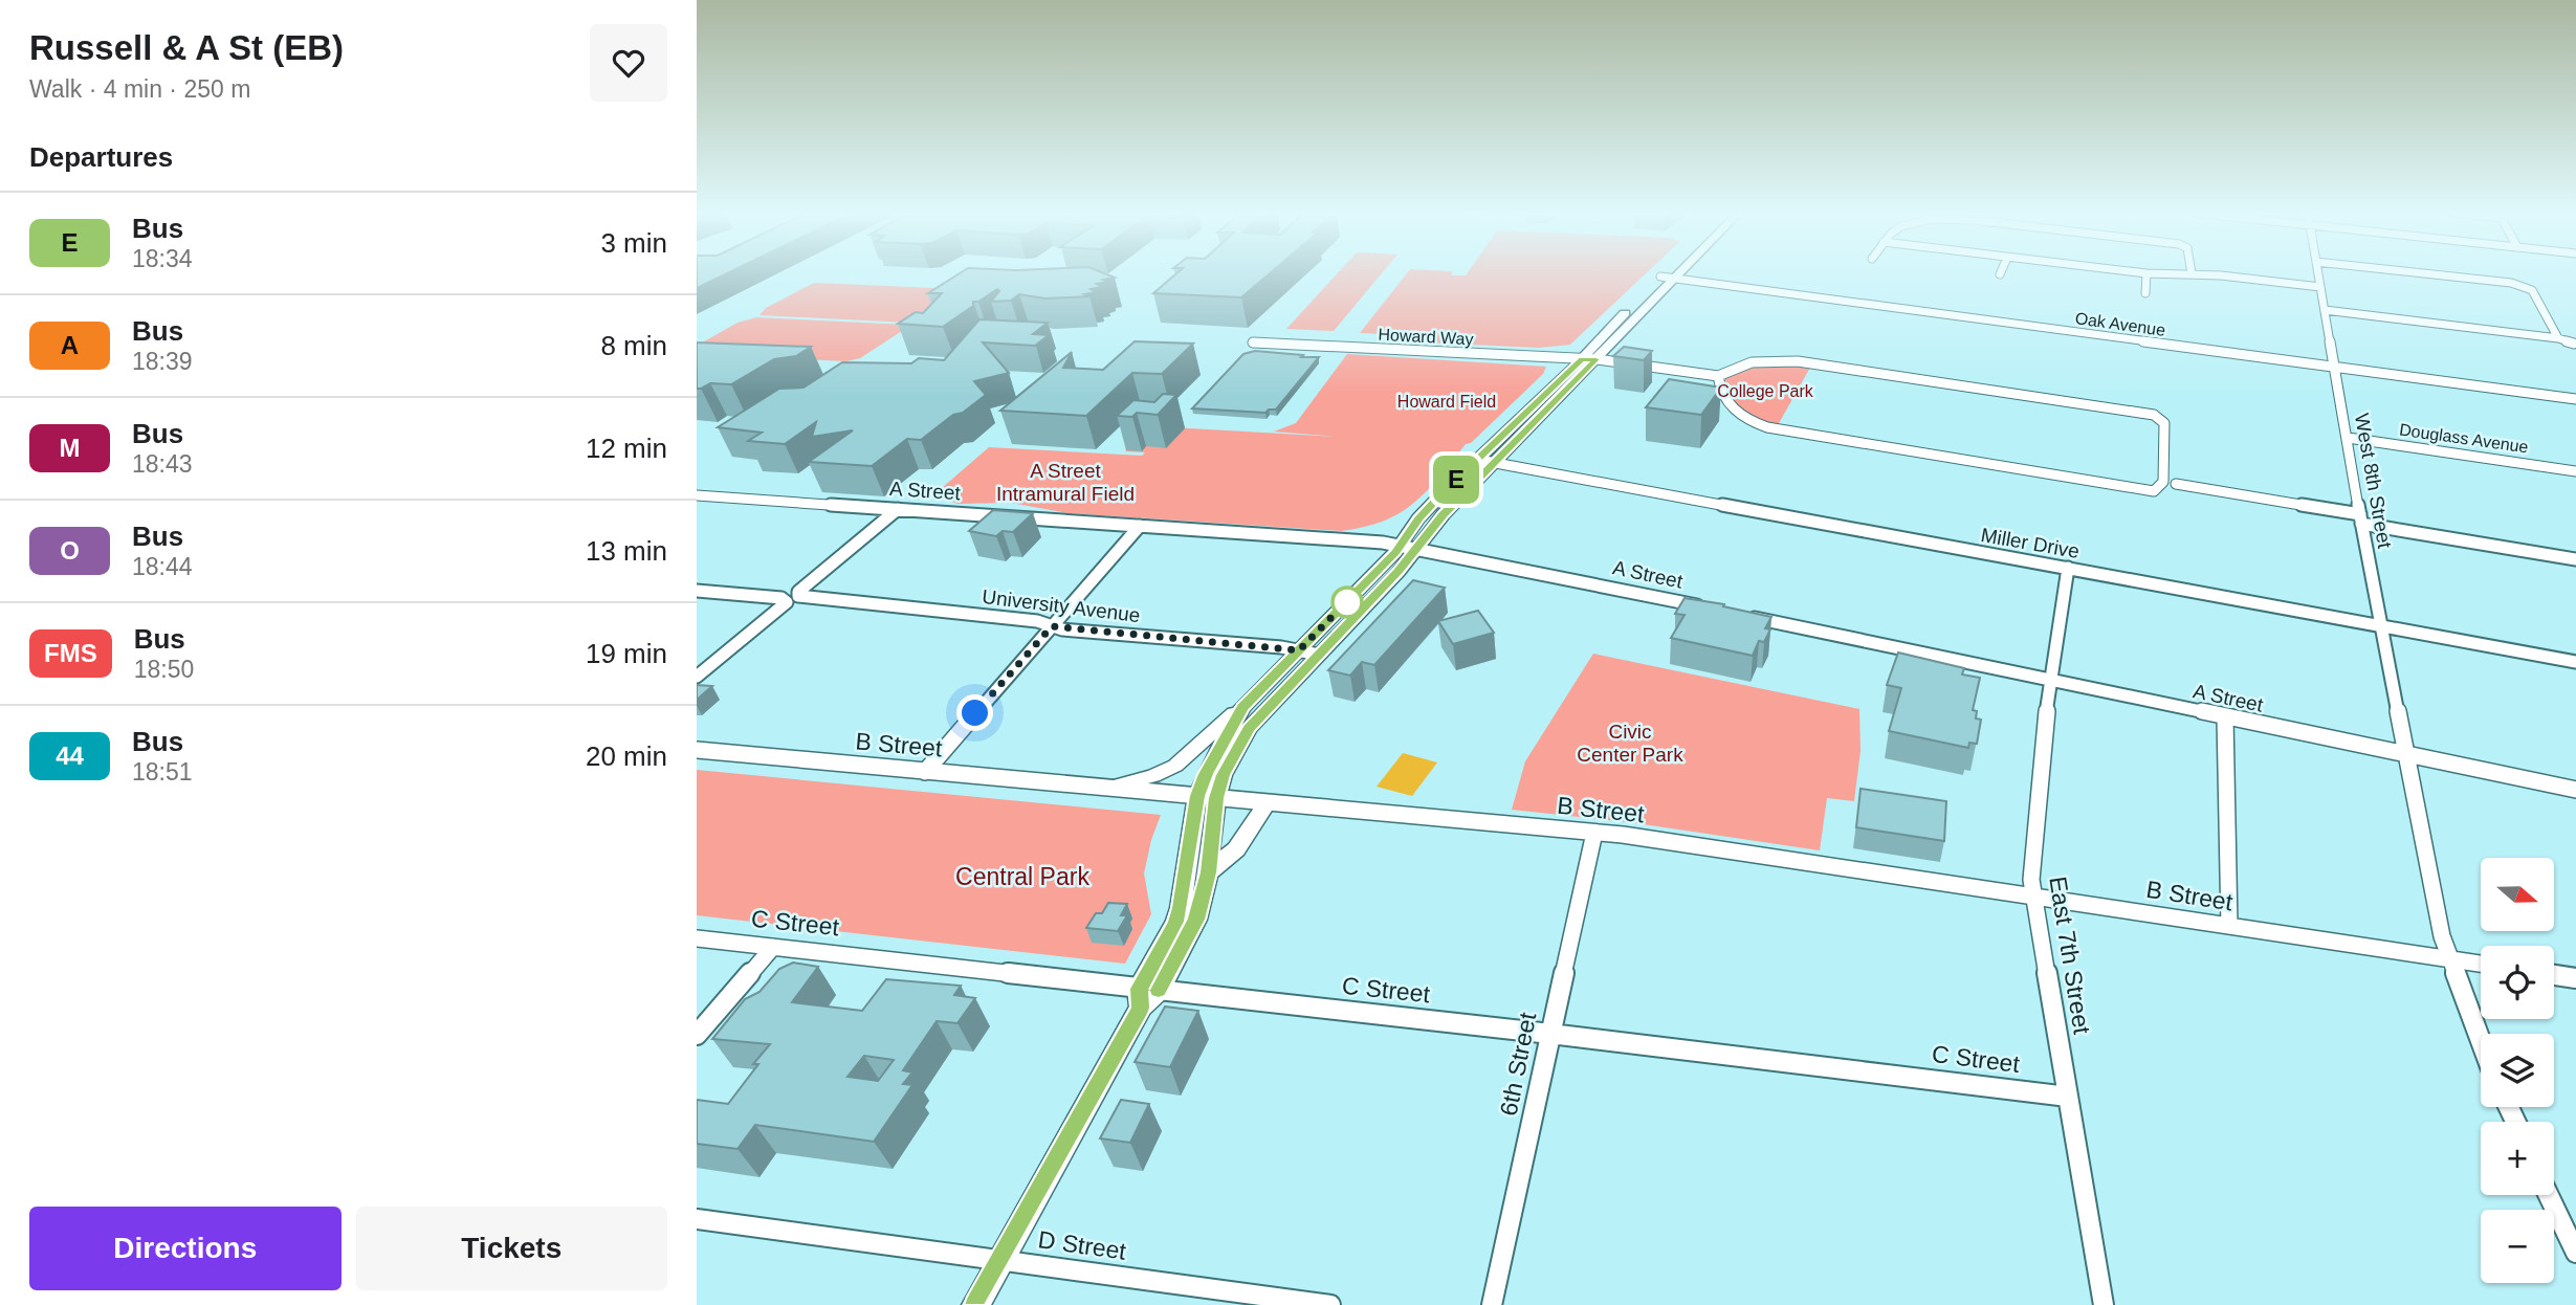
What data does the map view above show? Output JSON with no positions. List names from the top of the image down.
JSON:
{
  "streets": {
    "street": [
      "Oak Avenue",
      "Howard Way",
      "Douglass Avenue",
      "West 8th Street",
      "A Street",
      "Miller Drive",
      "University Avenue",
      "B Street",
      "C Street",
      "East 7th Street",
      "6th Street",
      "D Street"
    ]
  },
  "crossings": [
    ["Oak Avenue", "West 8th Street"],
    ["Douglass Avenue", "West 8th Street"],
    ["West 8th Street", "A Street"],
    ["West 8th Street", "Miller Drive"],
    ["A Street", "East 7th Street"],
    ["Miller Drive", "East 7th Street"],
    ["B Street", "East 7th Street"],
    ["B Street", "6th Street"],
    ["C Street", "East 7th Street"],
    ["C Street", "6th Street"]
  ],
  "parks": [
    "College Park",
    "Howard Field",
    "A Street Intramural Field",
    "Civic Center Park",
    "Central Park"
  ],
  "lines": ["bus line E"],
  "north": "right",
  "page": {
    "heading": [
      ["Russell & A St (EB)", "Walk · 4 min · 250 m"],
      "Departures"
    ],
    "on_map": "E",
    "list": [
      {
        "mark": "E",
        "name": "Bus",
        "note": "18:34",
        "value": "3 min"
      },
      {
        "mark": "A",
        "name": "Bus",
        "note": "18:39",
        "value": "8 min"
      },
      {
        "mark": "M",
        "name": "Bus",
        "note": "18:43",
        "value": "12 min"
      },
      {
        "mark": "O",
        "name": "Bus",
        "note": "18:44",
        "value": "13 min"
      },
      {
        "mark": "FMS",
        "name": "Bus",
        "note": "18:50",
        "value": "19 min"
      },
      {
        "mark": "44",
        "name": "Bus",
        "note": "18:51",
        "value": "20 min"
      }
    ],
    "map_buttons": ["+", "−"],
    "buttons": ["Directions", "Tickets"]
  }
}
